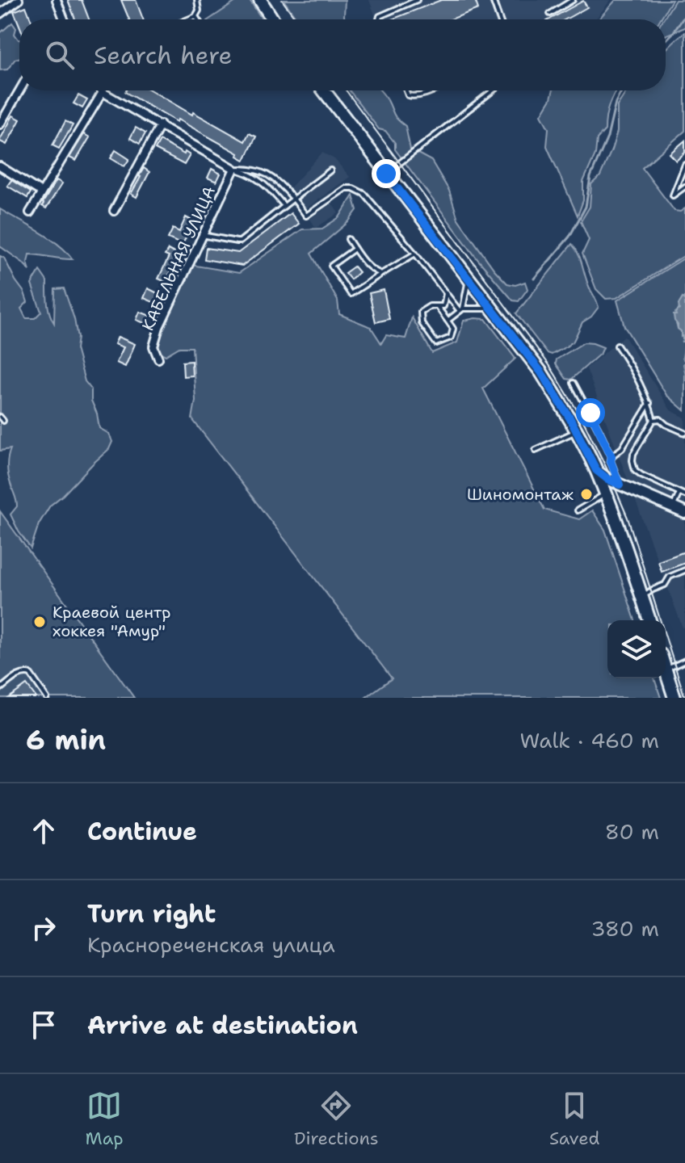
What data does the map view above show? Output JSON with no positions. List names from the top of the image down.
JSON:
{
  "streets": {
    "street": ["КАБЕЛЬНАЯ УЛИЦА"]
  },
  "places": ["Шиномонтаж", "Краевой центр хоккея \"Амур\""],
  "page": {
    "search": "Search here",
    "heading": ["6 min", "Walk · 460 m"],
    "list": [
      ["Continue", "80 m"],
      ["Turn right", "Краснореченская улица", "380 m"],
      "Arrive at destination"
    ],
    "nav": ["Map", "Directions", "Saved"]
  }
}
